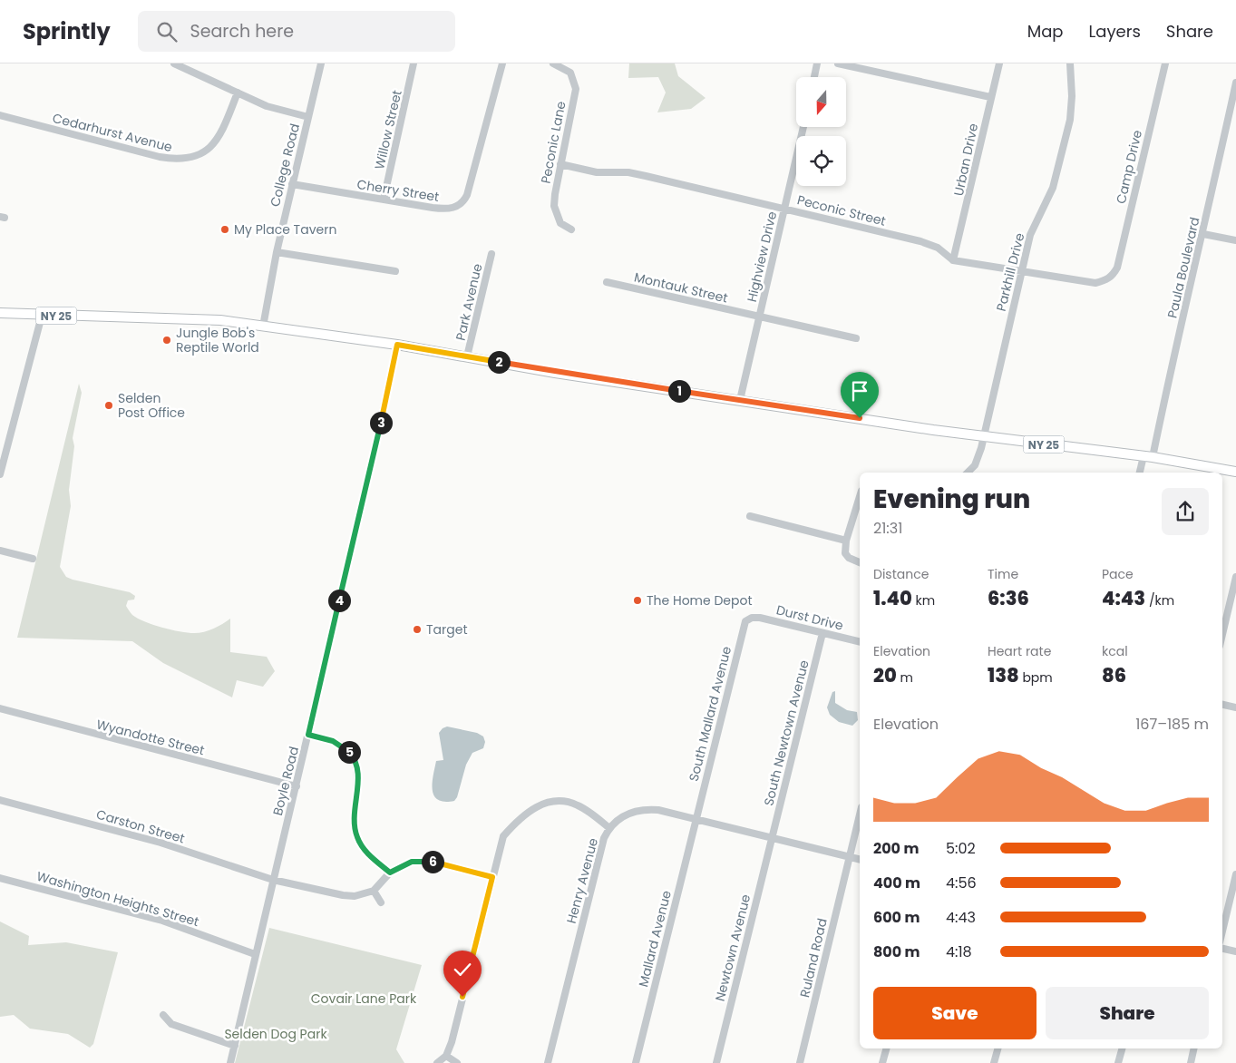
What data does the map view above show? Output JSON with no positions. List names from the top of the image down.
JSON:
{
  "streets": {
    "main road": ["NY 25"],
    "street": [
      "Willow Street",
      "Cedarhurst Avenue",
      "Peconic Lane",
      "Urban Drive",
      "College Road",
      "Camp Drive",
      "Cherry Street",
      "Peconic Street",
      "Highview Drive",
      "Paula Boulevard",
      "Parkhill Drive",
      "Montauk Street",
      "Park Avenue",
      "Durst Drive",
      "South Mallard Avenue",
      "South Newtown Avenue",
      "Wyandotte Street",
      "Boyle Road",
      "Carston Street",
      "Henry Avenue",
      "Washington Heights Street",
      "Mallard Avenue",
      "Newtown Avenue",
      "Ruland Road"
    ]
  },
  "crossings": [
    ["Willow Street", "Cherry Street"],
    ["Peconic Lane", "Peconic Street"],
    ["Urban Drive", "Peconic Street"],
    ["College Road", "Cherry Street"],
    ["College Road", "NY 25"],
    ["Camp Drive", "Peconic Street"],
    ["Peconic Street", "Highview Drive"],
    ["Peconic Street", "Parkhill Drive"],
    ["Highview Drive", "Montauk Street"],
    ["Highview Drive", "NY 25"],
    ["Paula Boulevard", "NY 25"],
    ["Parkhill Drive", "NY 25"],
    ["Park Avenue", "NY 25"],
    ["NY 25", "Boyle Road"],
    ["Durst Drive", "South Mallard Avenue"],
    ["Durst Drive", "South Newtown Avenue"],
    ["South Mallard Avenue", "Henry Avenue"],
    ["South Mallard Avenue", "Mallard Avenue"],
    ["South Newtown Avenue", "Henry Avenue"],
    ["South Newtown Avenue", "Newtown Avenue"],
    ["Wyandotte Street", "Boyle Road"],
    ["Boyle Road", "Carston Street"],
    ["Boyle Road", "Washington Heights Street"],
    ["Henry Avenue", "Mallard Avenue"],
    ["Henry Avenue", "Newtown Avenue"],
    ["Henry Avenue", "Ruland Road"]
  ],
  "parks": ["Covair Lane Park", "Selden Dog Park"],
  "places": [
    "My Place Tavern",
    "Jungle Bob's Reptile World",
    "Selden Post Office",
    "The Home Depot",
    "Target"
  ],
  "north": "bottom",
  "page": {
    "header": "Sprintly",
    "search": "Search here",
    "nav": ["Map", "Layers", "Share"],
    "pins": [
      "2",
      "1",
      "3",
      "4",
      "5",
      "6"
    ],
    "heading": ["Evening run", "21:31"],
    "stats": [
      ["Distance", "1.40 km"],
      ["Time", "6:36"],
      ["Pace", "4:43 /km"],
      ["Elevation", "20 m"],
      ["Heart rate", "138 bpm"],
      ["kcal", "86"]
    ],
    "chart": ["Elevation", "167–185 m"],
    "list": [
      {
        "name": "200 m",
        "note": "5:02"
      },
      {
        "name": "400 m",
        "note": "4:56"
      },
      {
        "name": "600 m",
        "note": "4:43"
      },
      {
        "name": "800 m",
        "note": "4:18"
      }
    ],
    "buttons": ["Save", "Share"]
  }
}
